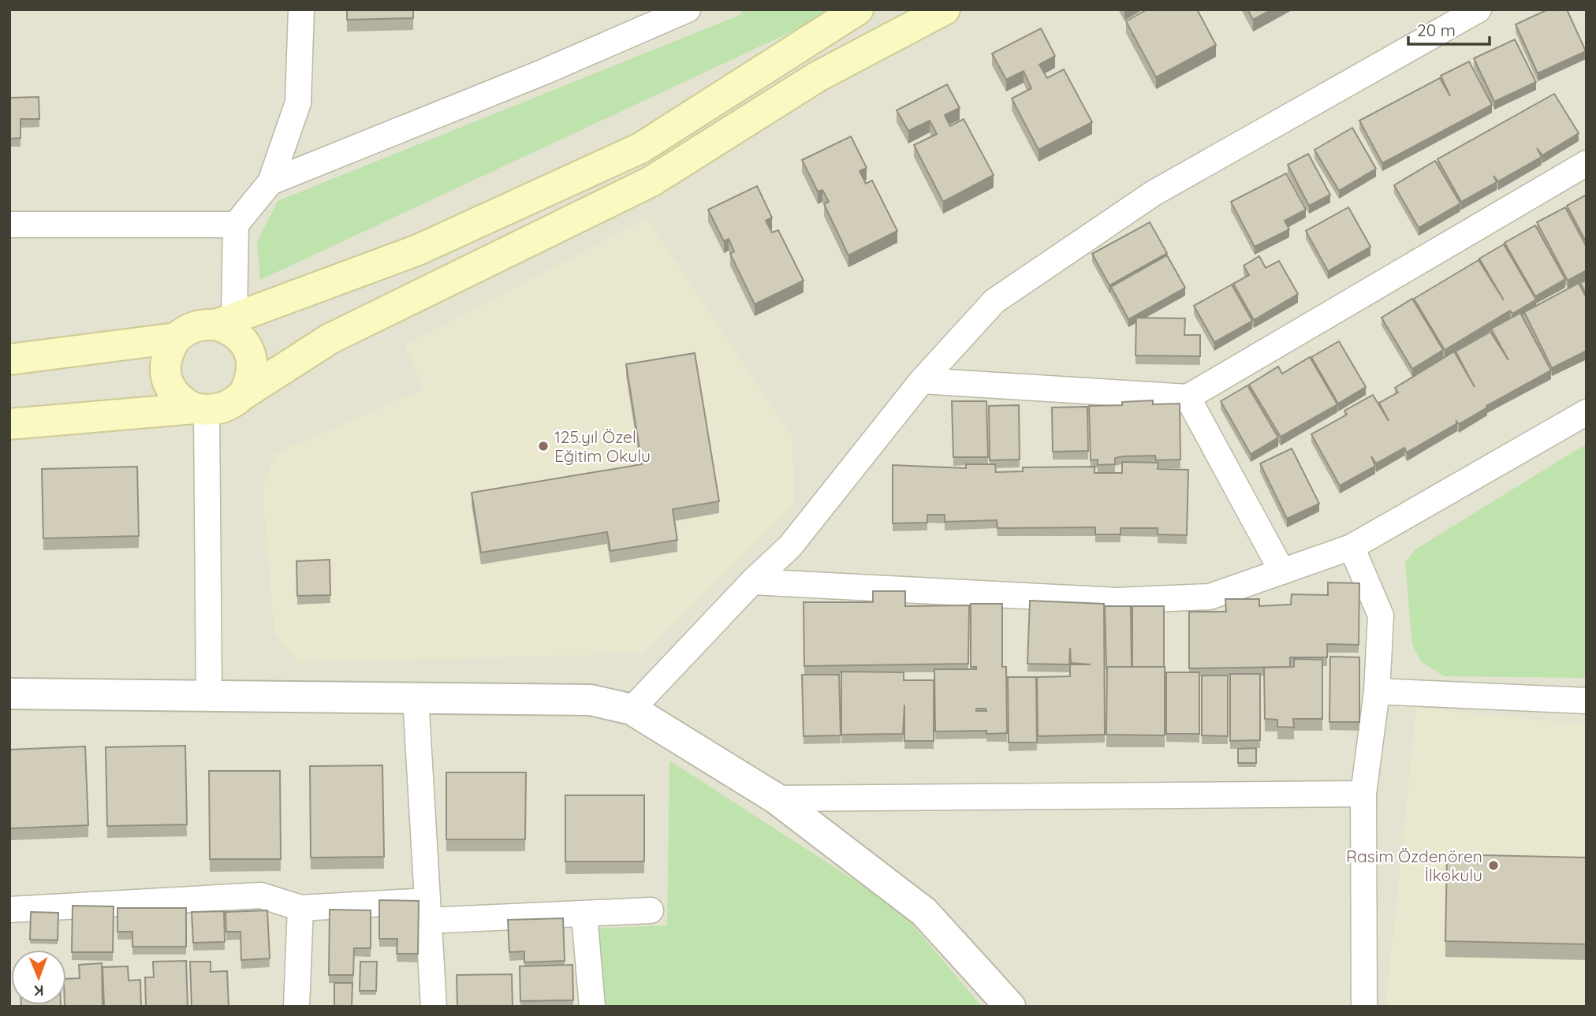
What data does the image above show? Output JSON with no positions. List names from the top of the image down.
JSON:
{
  "places": ["125.yıl Özel Eğitim Okulu", "Rasim Özdenören İlkokulu"],
  "scale_bar": "20 m",
  "north": "bottom"
}
